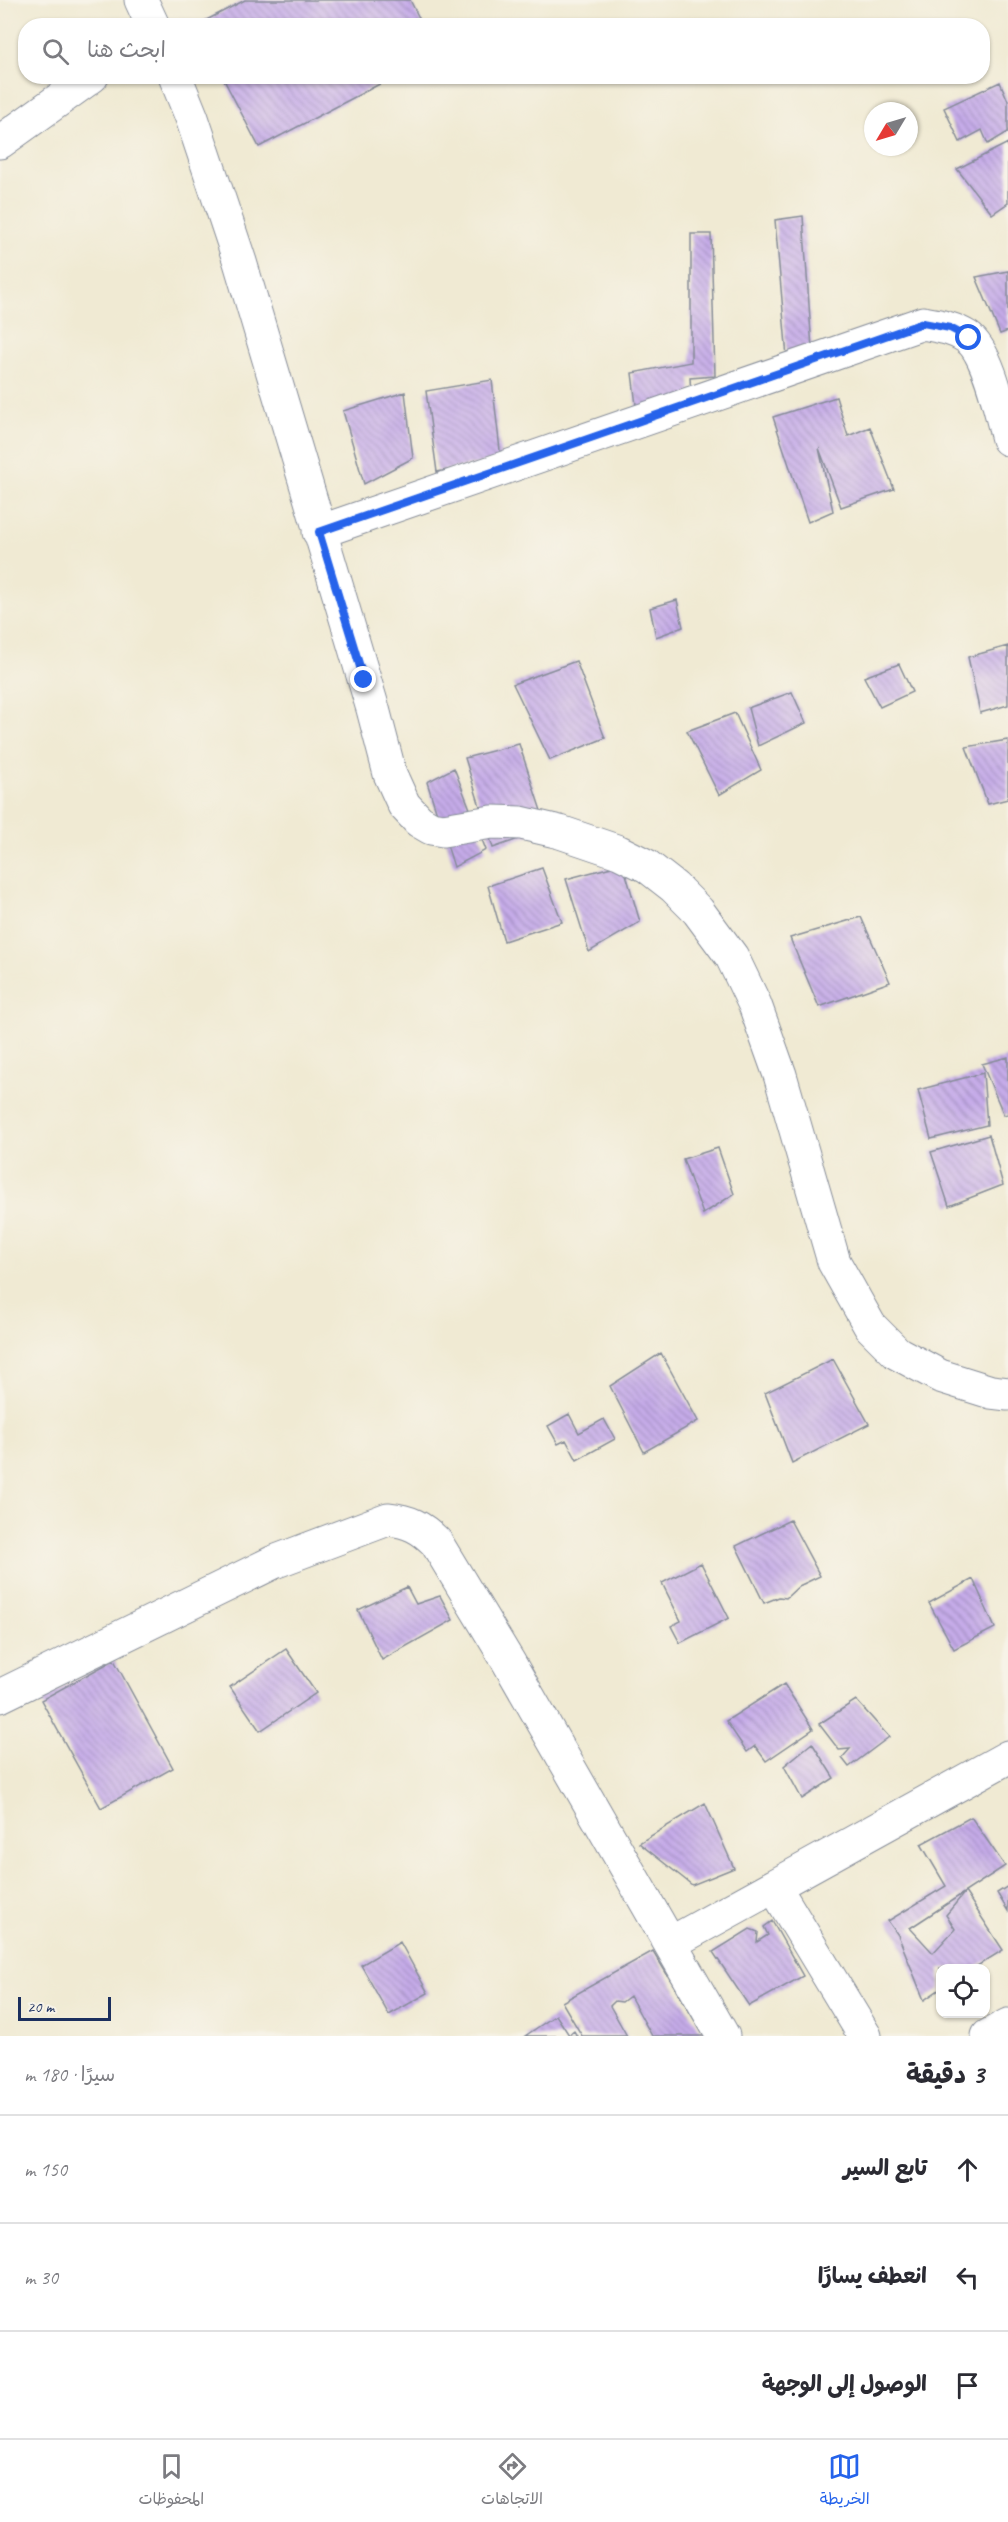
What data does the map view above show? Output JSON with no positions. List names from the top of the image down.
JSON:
{
  "scale_bar": "20 m",
  "north": "bottom left",
  "page": {
    "search": "ابحث هنا",
    "scale": "20 m",
    "heading": ["3 دقيقة", "سيرًا · 180 m"],
    "list": [
      ["تابع السير", "150 m"],
      ["انعطف يسارًا", "30 m"],
      "الوصول إلى الوجهة"
    ],
    "nav": ["الخريطة", "الاتجاهات", "المحفوظات"]
  }
}
